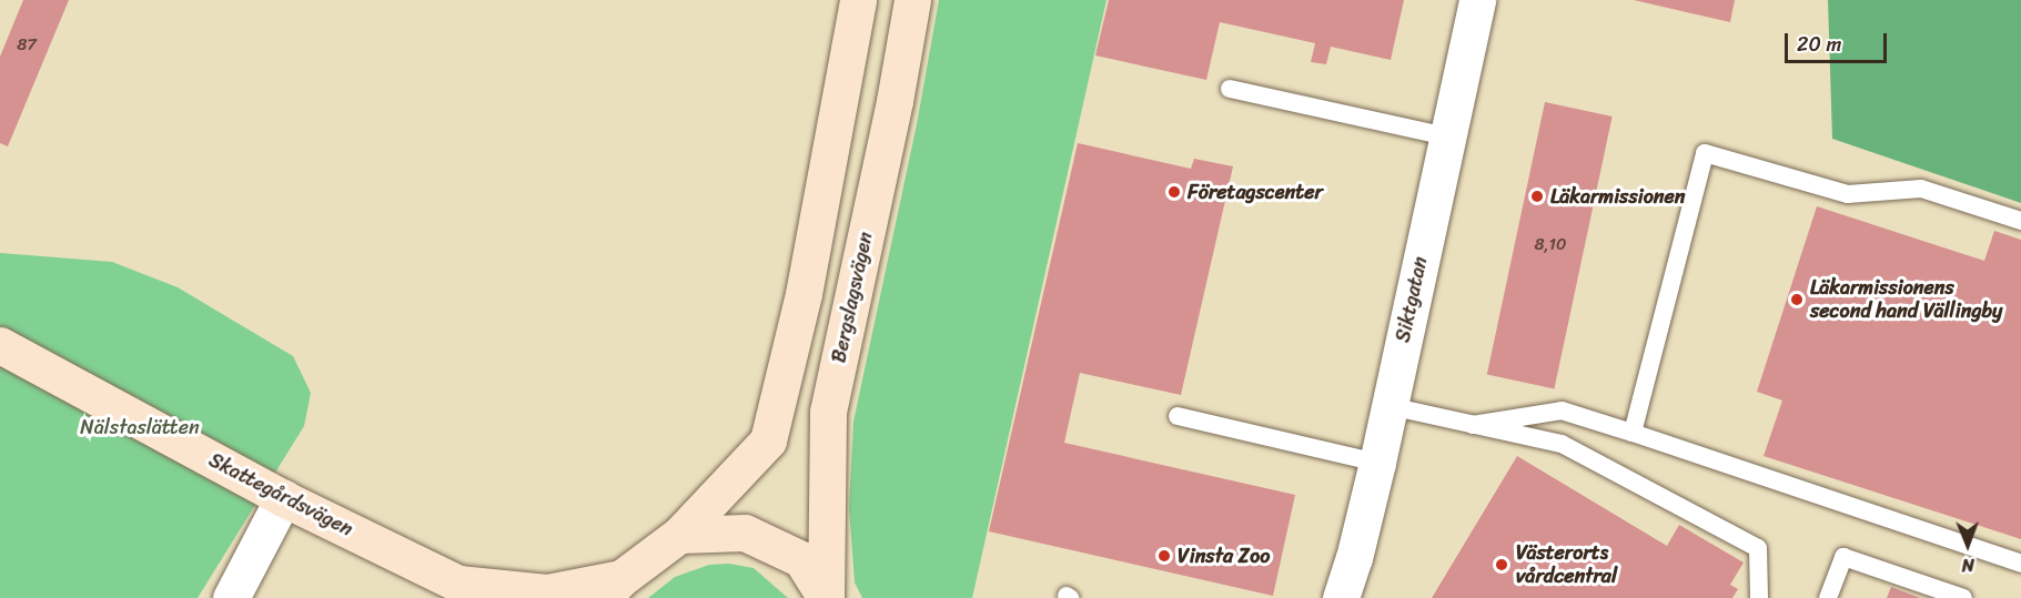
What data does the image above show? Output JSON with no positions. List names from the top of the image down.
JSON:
{
  "streets": {
    "main road": ["Bergslagsvägen", "Skattegårdsvägen"],
    "street": ["Siktgatan"]
  },
  "parks": ["Nälstaslätten"],
  "places": [
    "Företagscenter",
    "Läkarmissionen",
    "Läkarmissionens second hand Vällingby",
    "Vinsta Zoo",
    "Västerorts vårdcentral"
  ],
  "house_numbers": ["87", "8,10"],
  "scale_bar": "20 m",
  "north": "bottom"
}
